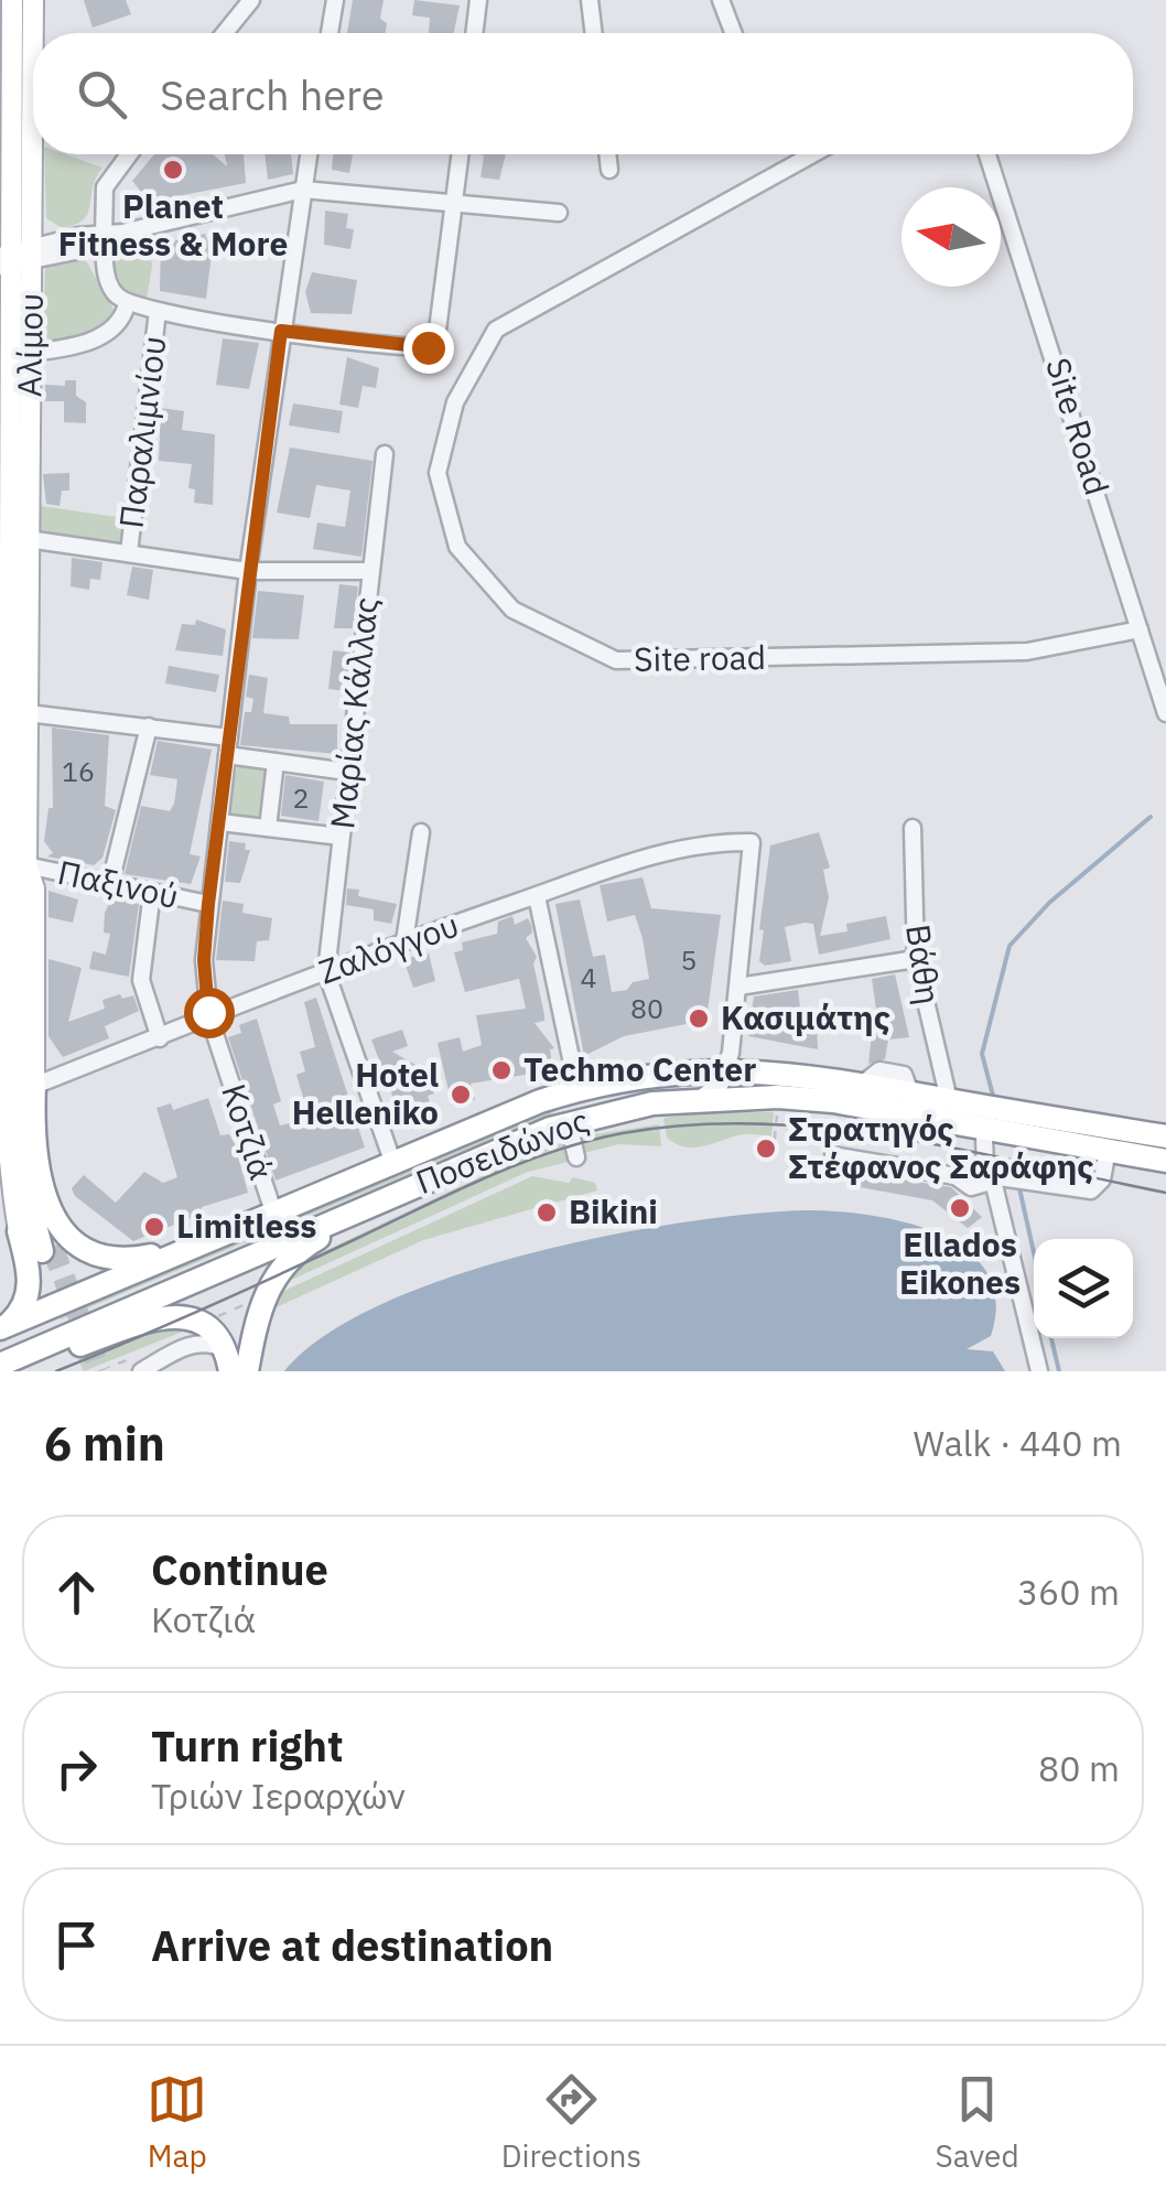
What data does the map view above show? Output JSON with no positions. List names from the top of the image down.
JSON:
{
  "streets": {
    "highway": ["Ποσειδώνος"],
    "main road": ["Αλίμου"],
    "street": [
      "Site Road",
      "Παραλιμνίου",
      "Site road",
      "Μαρίας Κάλλας",
      "Παξινού",
      "Ζαλόγγου",
      "Βάθη",
      "Κοτζιά"
    ]
  },
  "crossings": [
    ["Αλίμου", "Παξινού"],
    ["Αλίμου", "Ζαλόγγου"],
    ["Site Road", "Site road"],
    ["Μαρίας Κάλλας", "Ζαλόγγου"],
    ["Παξινού", "Κοτζιά"],
    ["Ζαλόγγου", "Κοτζιά"],
    ["Βάθη", "Ποσειδώνος"],
    ["Κοτζιά", "Ποσειδώνος"]
  ],
  "places": [
    "Planet Fitness & More",
    "Κασιμάτης",
    "Techmo Center",
    "Hotel Helleniko",
    "Στρατηγός Στέφανος Σαράφης",
    "Ellados Eikones",
    "Bikini",
    "Limitless"
  ],
  "house_numbers": [
    "16",
    "2",
    "5",
    "4",
    "80"
  ],
  "north": "left",
  "page": {
    "search": "Search here",
    "heading": ["6 min", "Walk · 440 m"],
    "list": [
      ["Continue", "Κοτζιά", "360 m"],
      ["Turn right", "Τριών Ιεραρχών", "80 m"],
      "Arrive at destination"
    ],
    "nav": ["Map", "Directions", "Saved"]
  }
}
